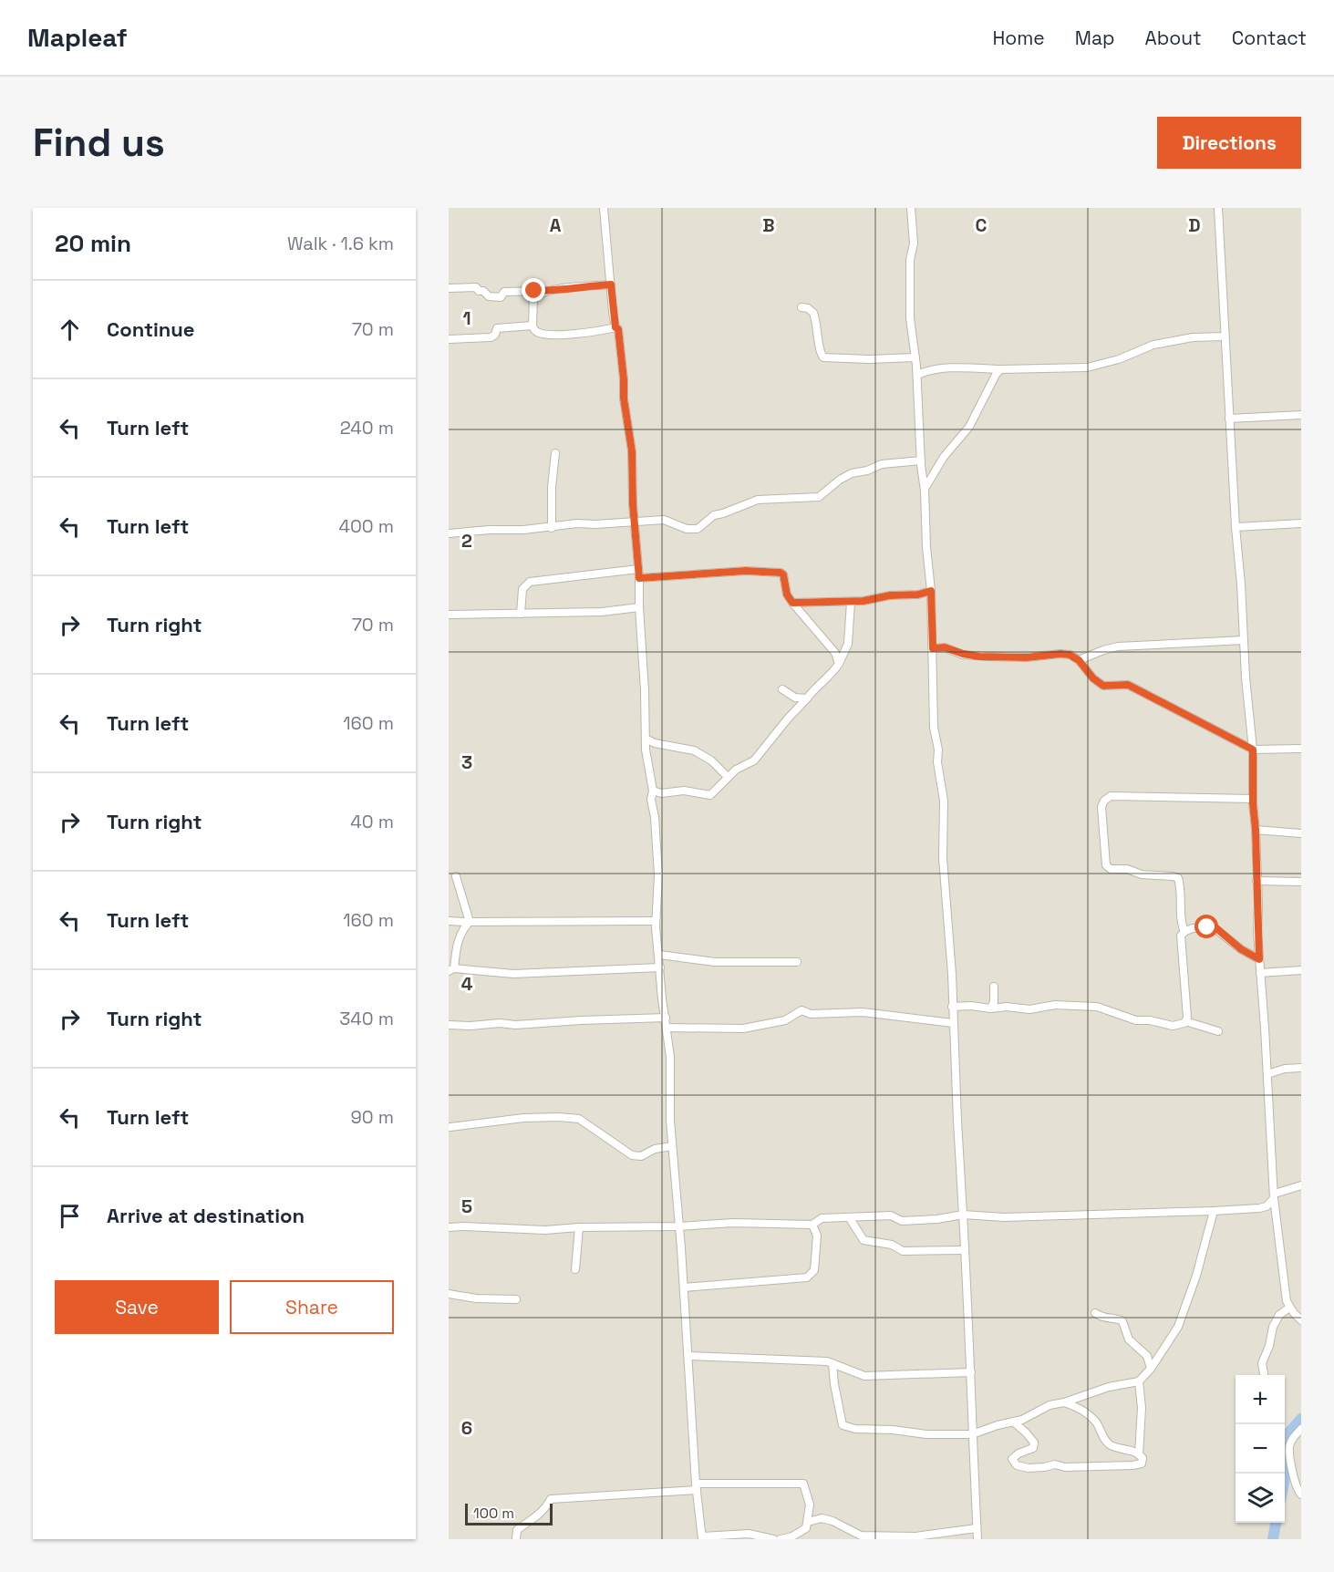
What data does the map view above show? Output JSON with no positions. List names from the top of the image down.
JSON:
{
  "scale_bar": "100 m",
  "page": {
    "header": "Mapleaf",
    "nav": [
      "Home",
      "Map",
      "About",
      "Contact"
    ],
    "buttons": [
      "Directions",
      ["Save", "Share"]
    ],
    "title": "Find us",
    "heading": ["20 min", "Walk · 1.6 km"],
    "list": [
      ["Continue", "70 m"],
      ["Turn left", "240 m"],
      ["Turn left", "400 m"],
      ["Turn right", "70 m"],
      ["Turn left", "160 m"],
      ["Turn right", "40 m"],
      ["Turn left", "160 m"],
      ["Turn right", "340 m"],
      ["Turn left", "90 m"],
      "Arrive at destination"
    ],
    "map_buttons": ["+", "−"],
    "scale": "100 m"
  },
  "grid": {
    "columns": [
      "A",
      "B",
      "C",
      "D"
    ],
    "rows": [
      "1",
      "2",
      "3",
      "4",
      "5",
      "6"
    ]
  }
}
